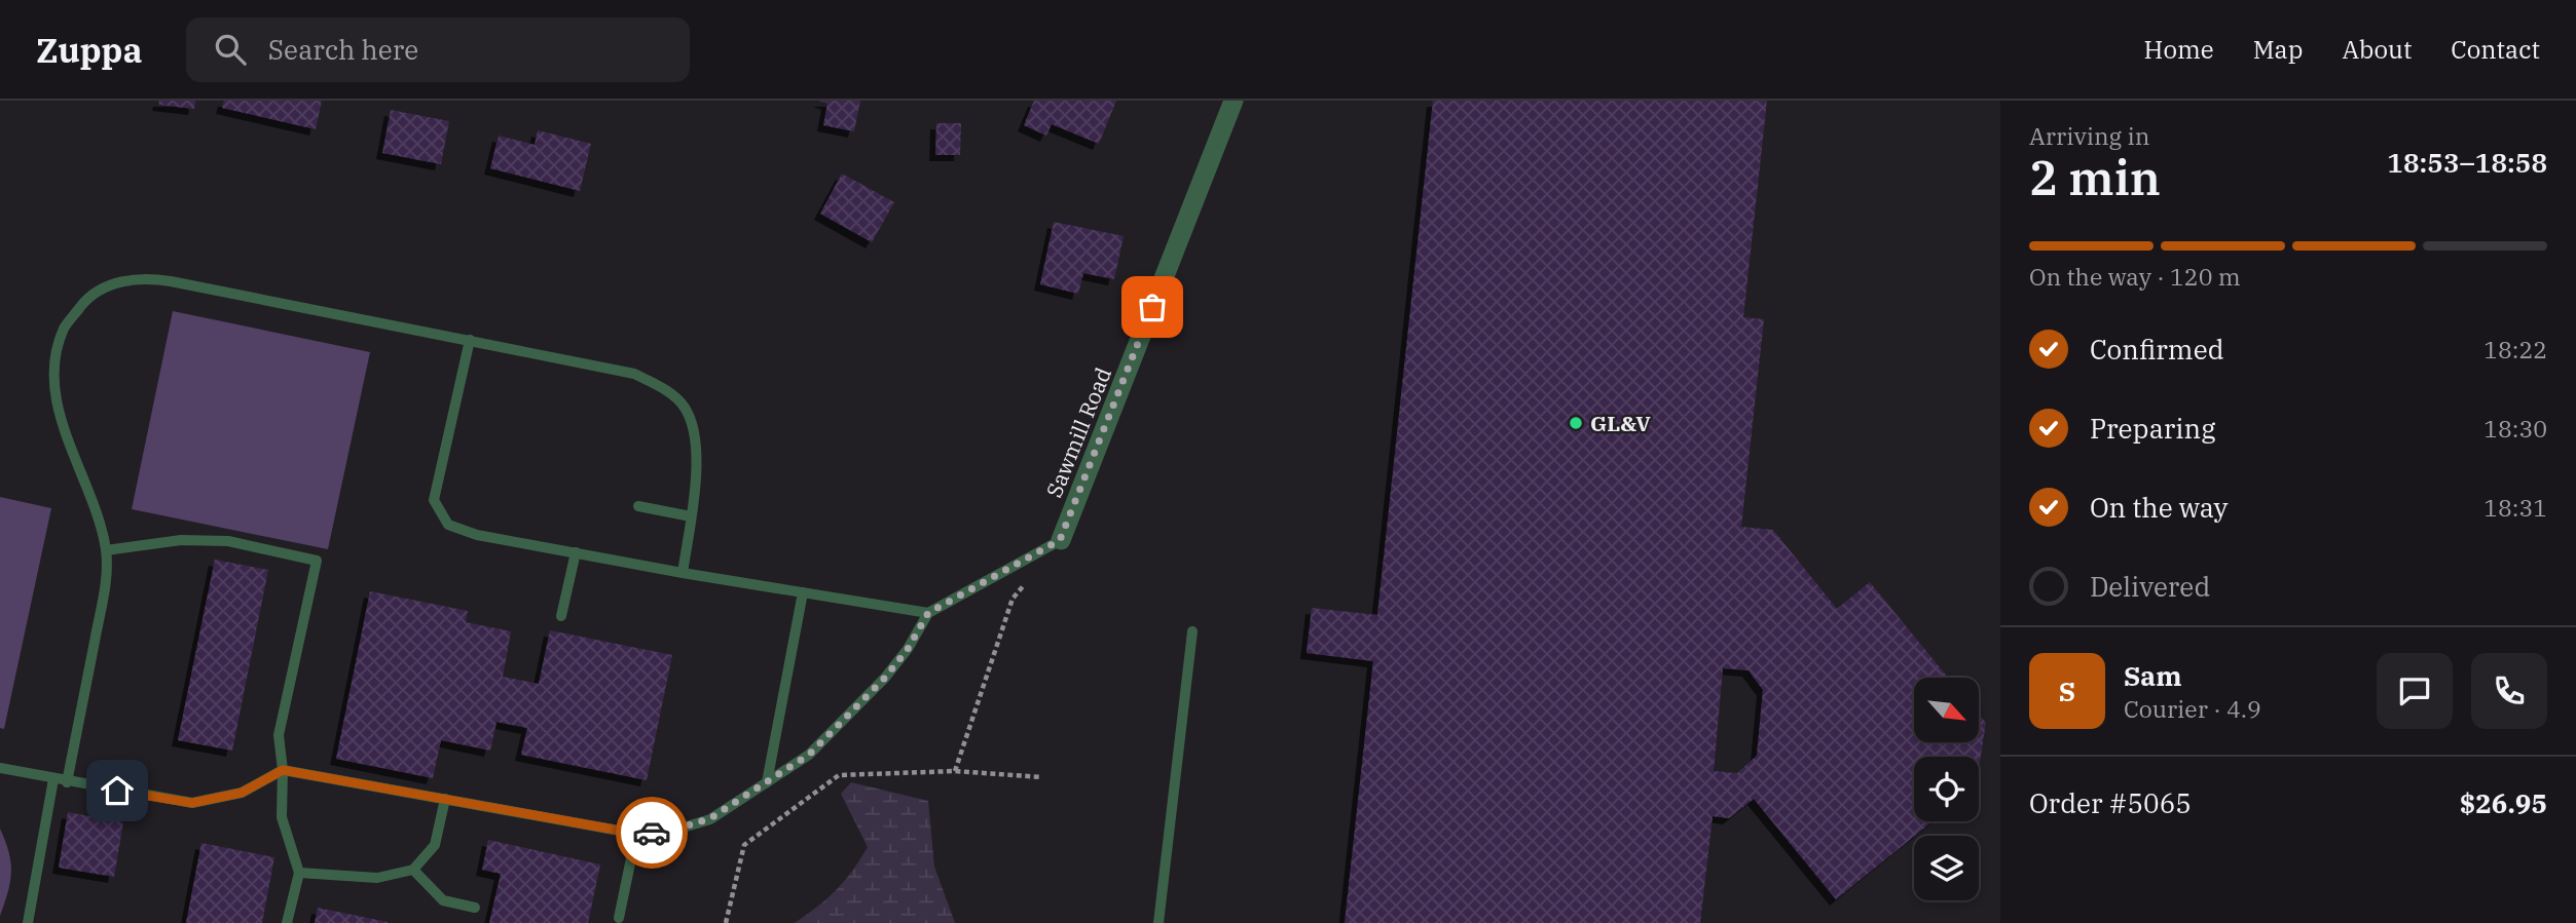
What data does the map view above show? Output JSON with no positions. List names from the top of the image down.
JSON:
{
  "streets": {
    "street": ["Sawmill Road"]
  },
  "places": ["GL&V"],
  "north": "bottom right",
  "page": {
    "header": "Zuppa",
    "search": "Search here",
    "nav": [
      "Home",
      "Map",
      "About",
      "Contact"
    ],
    "heading": ["2 min", "Arriving in", "18:53–18:58"],
    "panel": [
      "Sam",
      "Courier · 4.9",
      "Order #5065",
      "$26.95"
    ],
    "bar": "On the way · 120 m",
    "list": [
      ["Confirmed", "18:22"],
      ["Preparing", "18:30"],
      ["On the way", "18:31"],
      "Delivered"
    ],
    "round": "S"
  }
}
